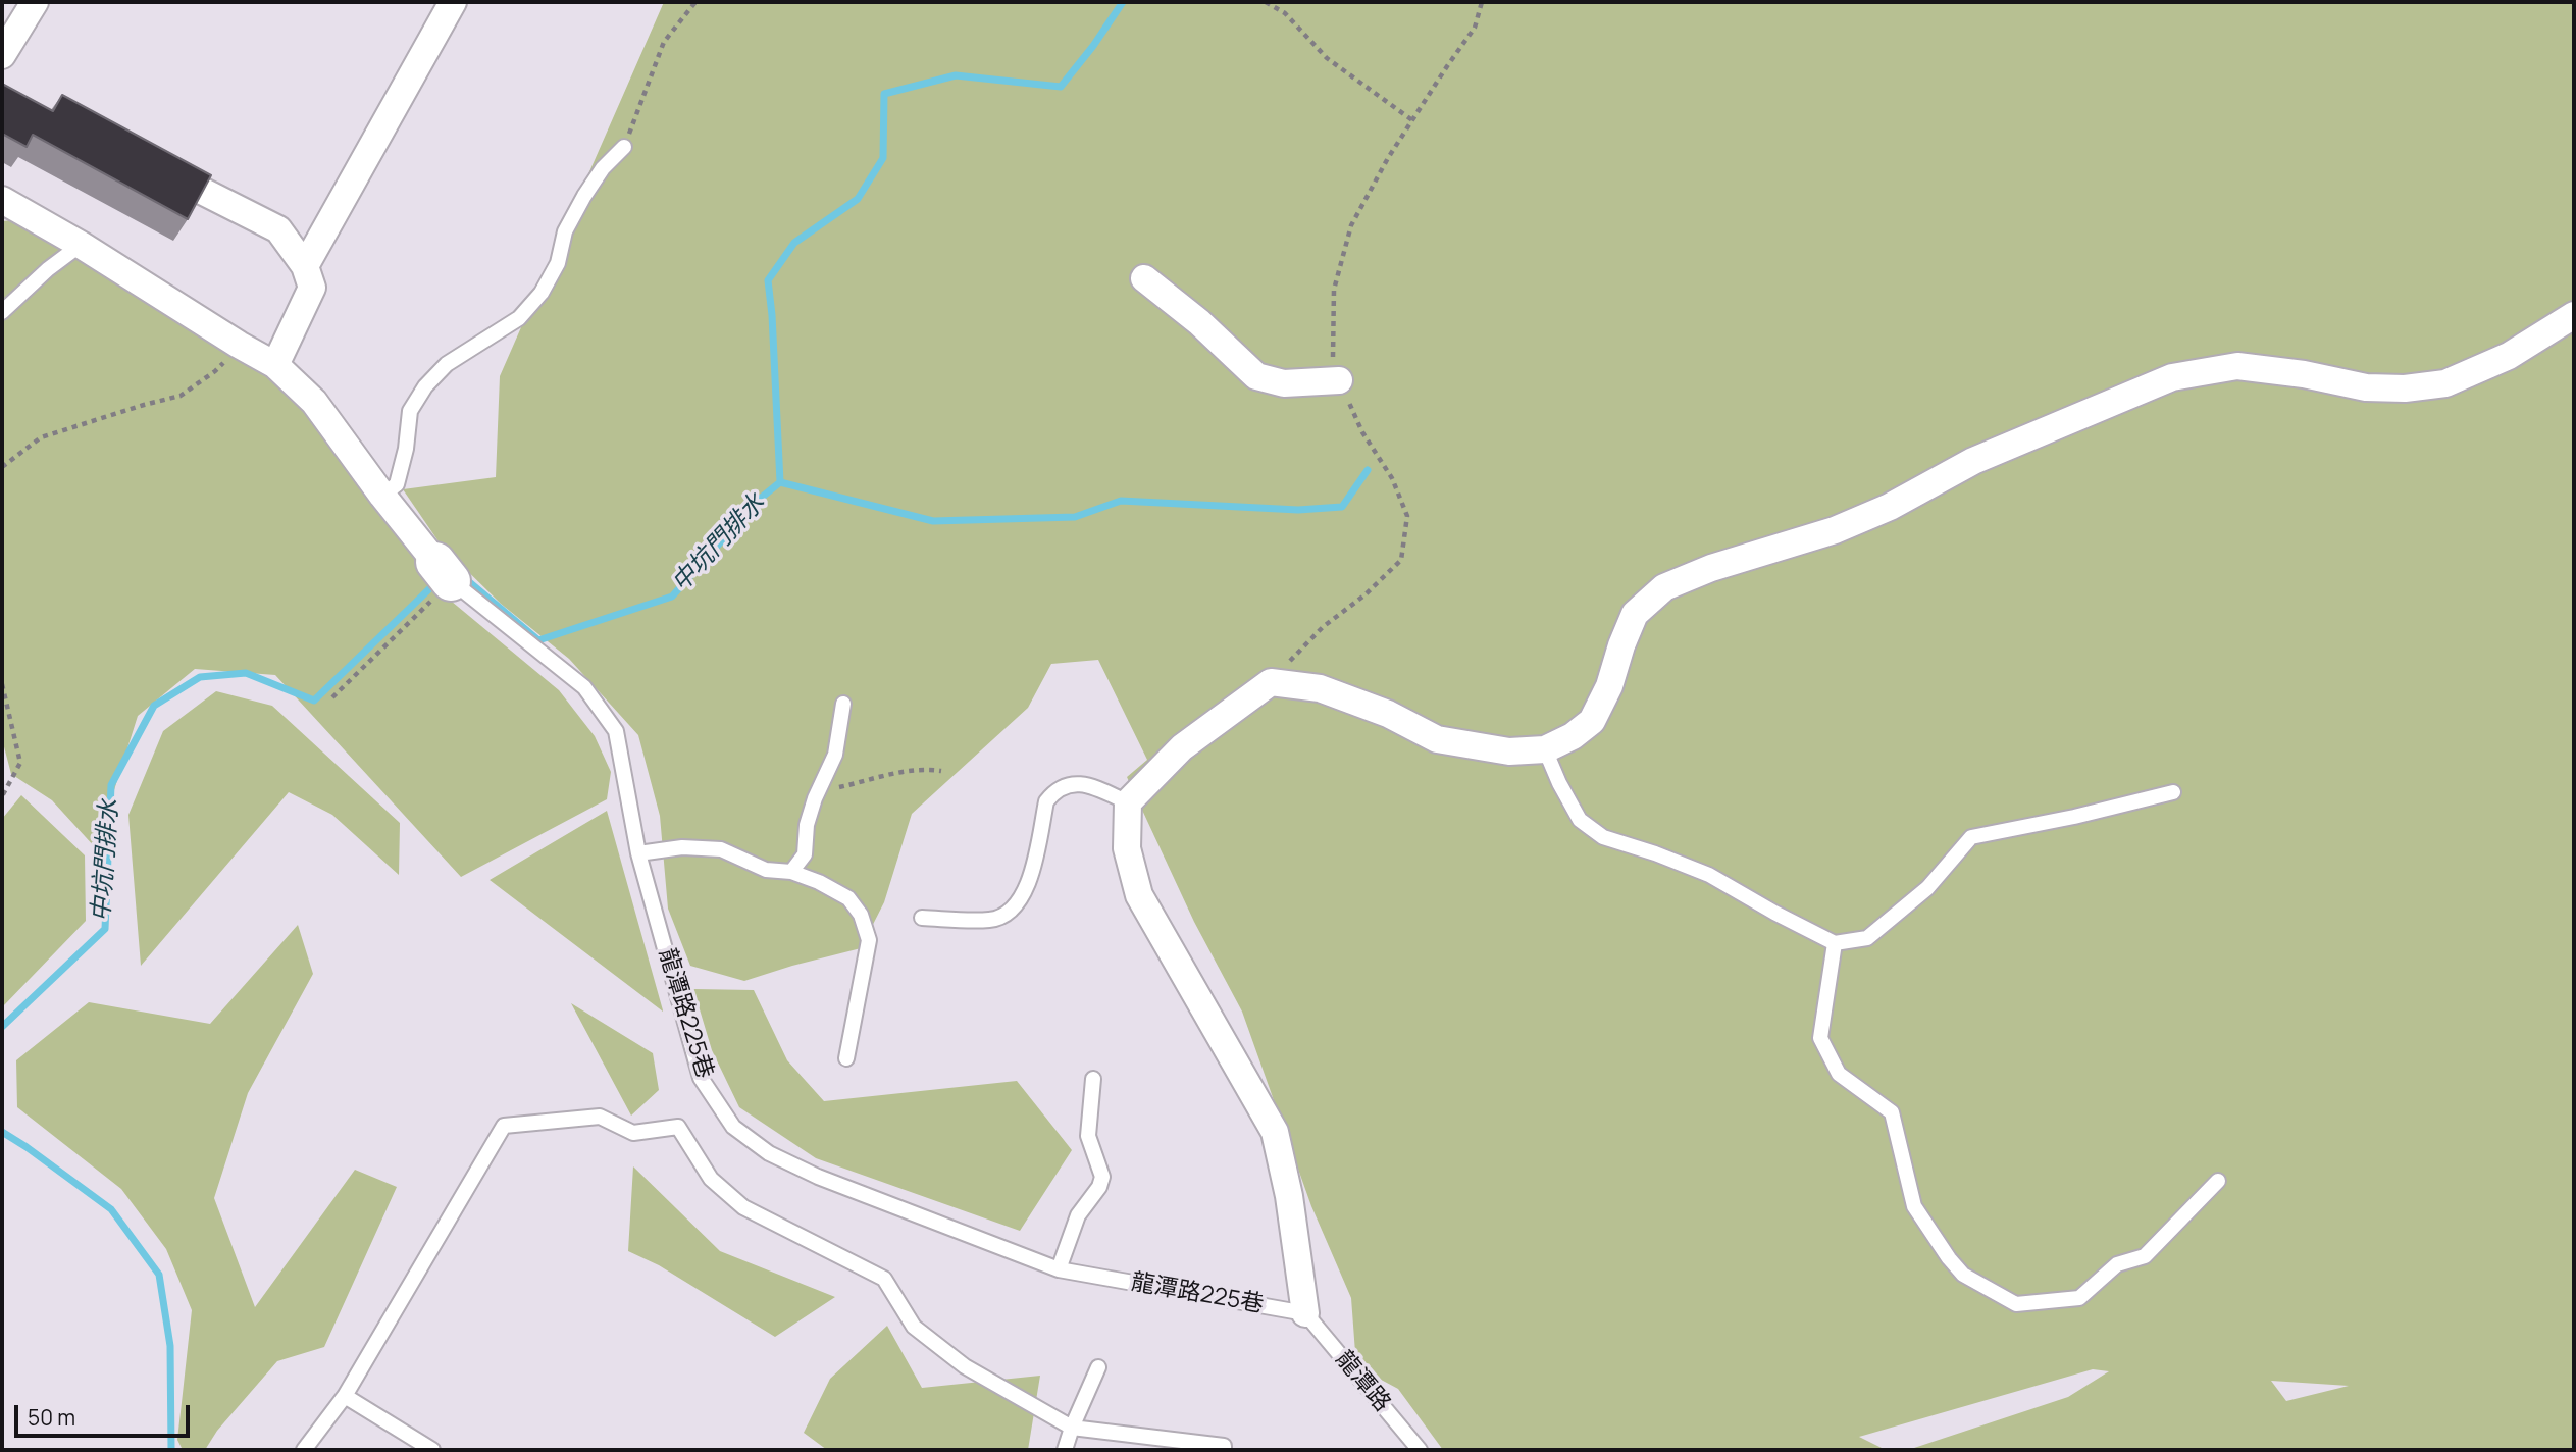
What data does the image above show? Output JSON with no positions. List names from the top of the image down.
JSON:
{
  "streets": {
    "lane": ["龍潭路225巷", "龍潭路"]
  },
  "crossings": [
    ["龍潭路225巷", "龍潭路"]
  ],
  "water": ["中坑門排水"],
  "scale_bar": "50 m"
}
